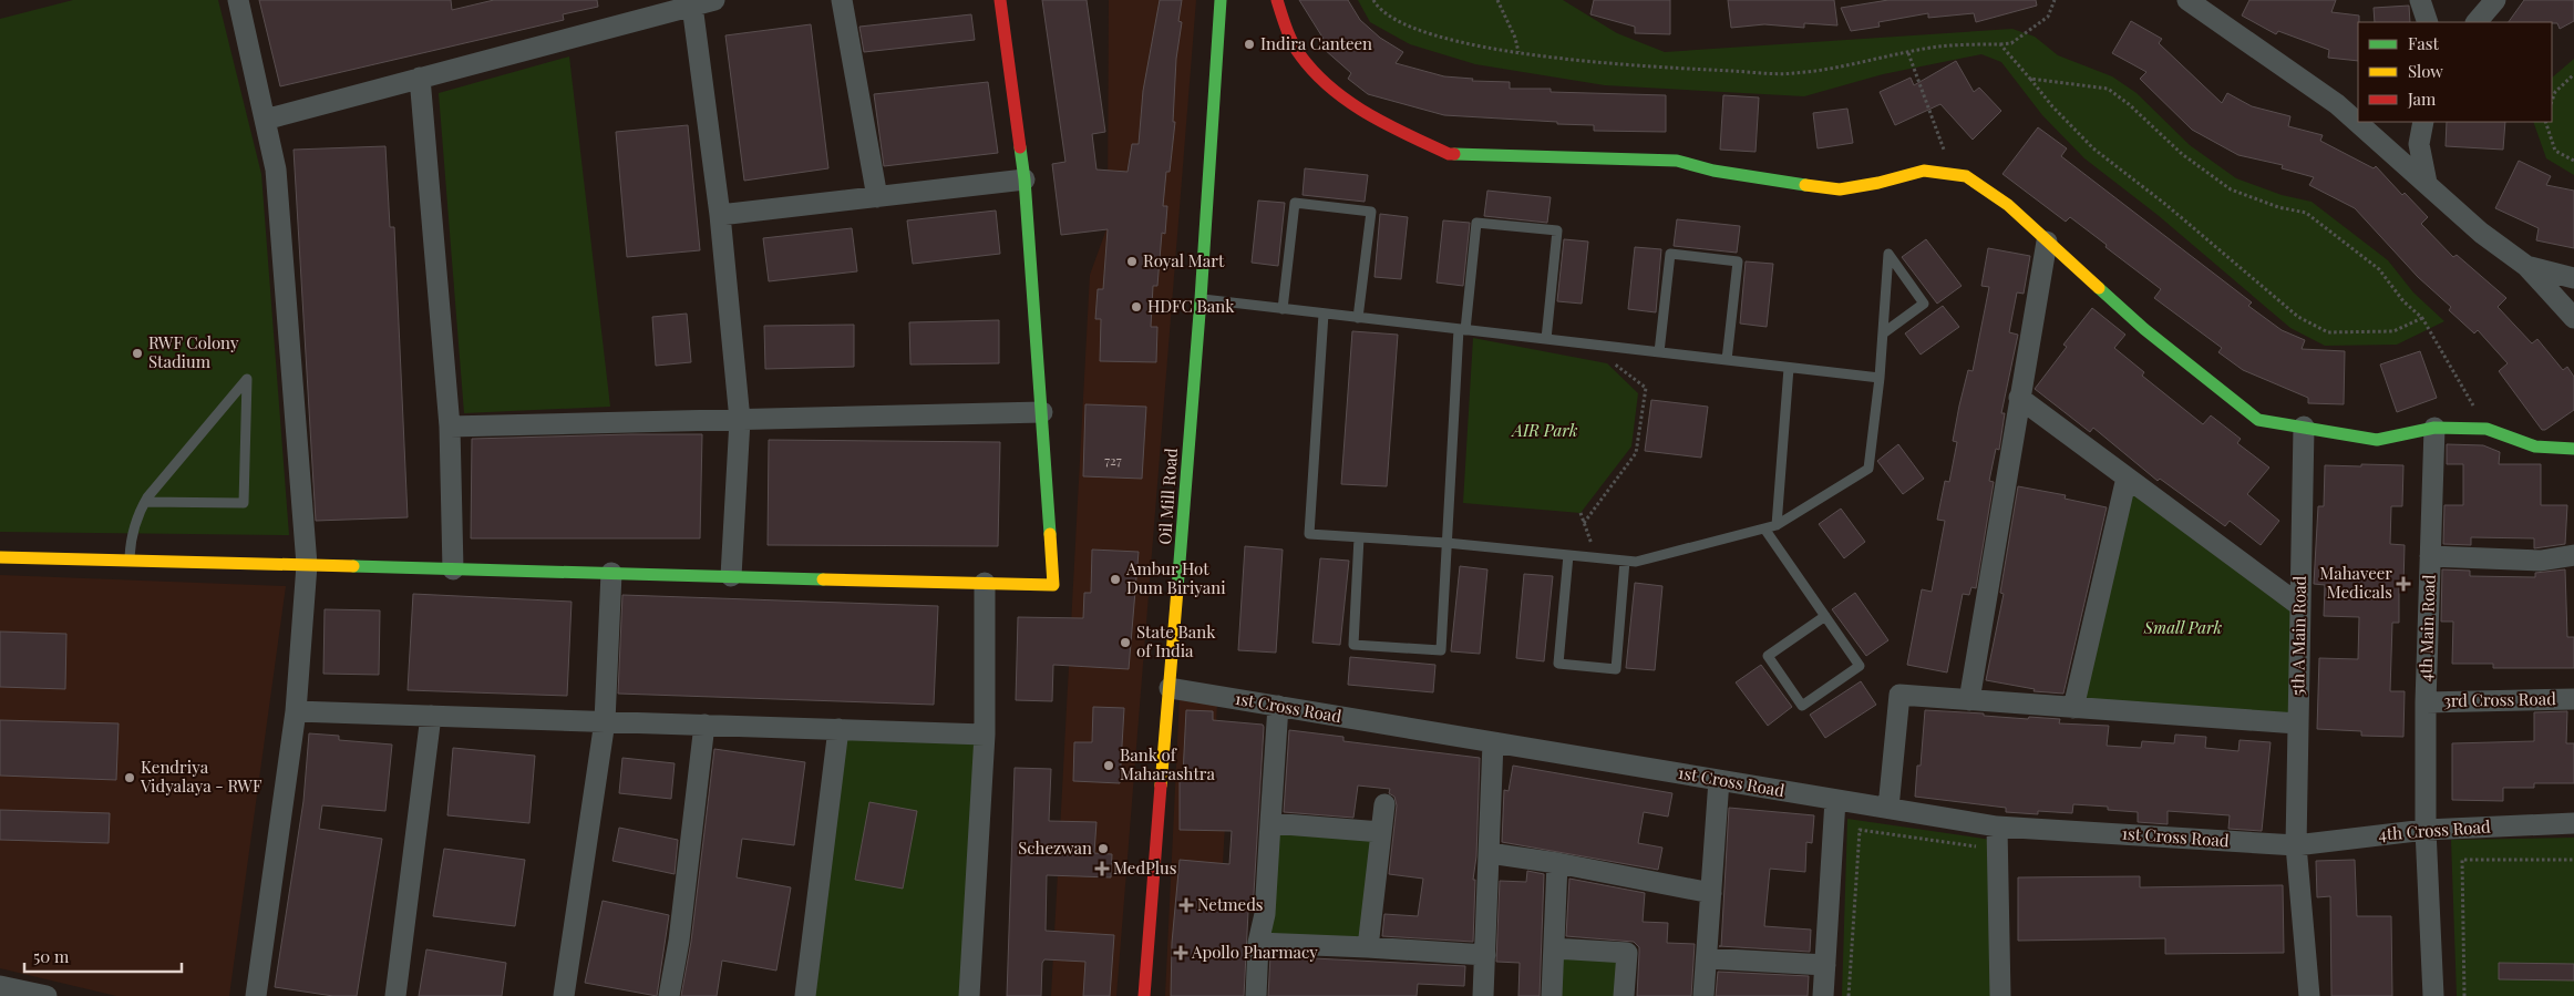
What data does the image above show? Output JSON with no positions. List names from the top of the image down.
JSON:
{
  "streets": {
    "street": [
      "Oil Mill Road",
      "4th Main Road",
      "5th A Main Road",
      "3rd Cross Road",
      "1st Cross Road",
      "4th Cross Road"
    ]
  },
  "crossings": [
    ["Oil Mill Road", "1st Cross Road"],
    ["4th Main Road", "3rd Cross Road"],
    ["4th Main Road", "4th Cross Road"],
    ["5th A Main Road", "1st Cross Road"],
    ["5th A Main Road", "4th Cross Road"],
    ["1st Cross Road", "4th Cross Road"]
  ],
  "parks": ["AIR Park", "Small Park"],
  "places": {
    "other": [
      "Indira Canteen",
      "Royal Mart",
      "HDFC Bank",
      "RWF Colony Stadium",
      "Ambur Hot Dum Biriyani",
      "State Bank of India",
      "Bank of Maharashtra",
      "Kendriya Vidyalaya - RWF",
      "Schezwan"
    ],
    "health": [
      "Mahaveer Medicals",
      "MedPlus",
      "Netmeds",
      "Apollo Pharmacy"
    ]
  },
  "house_numbers": ["727"],
  "legend": ["Fast", "Slow", "Jam"],
  "scale_bar": "50 m"
}
